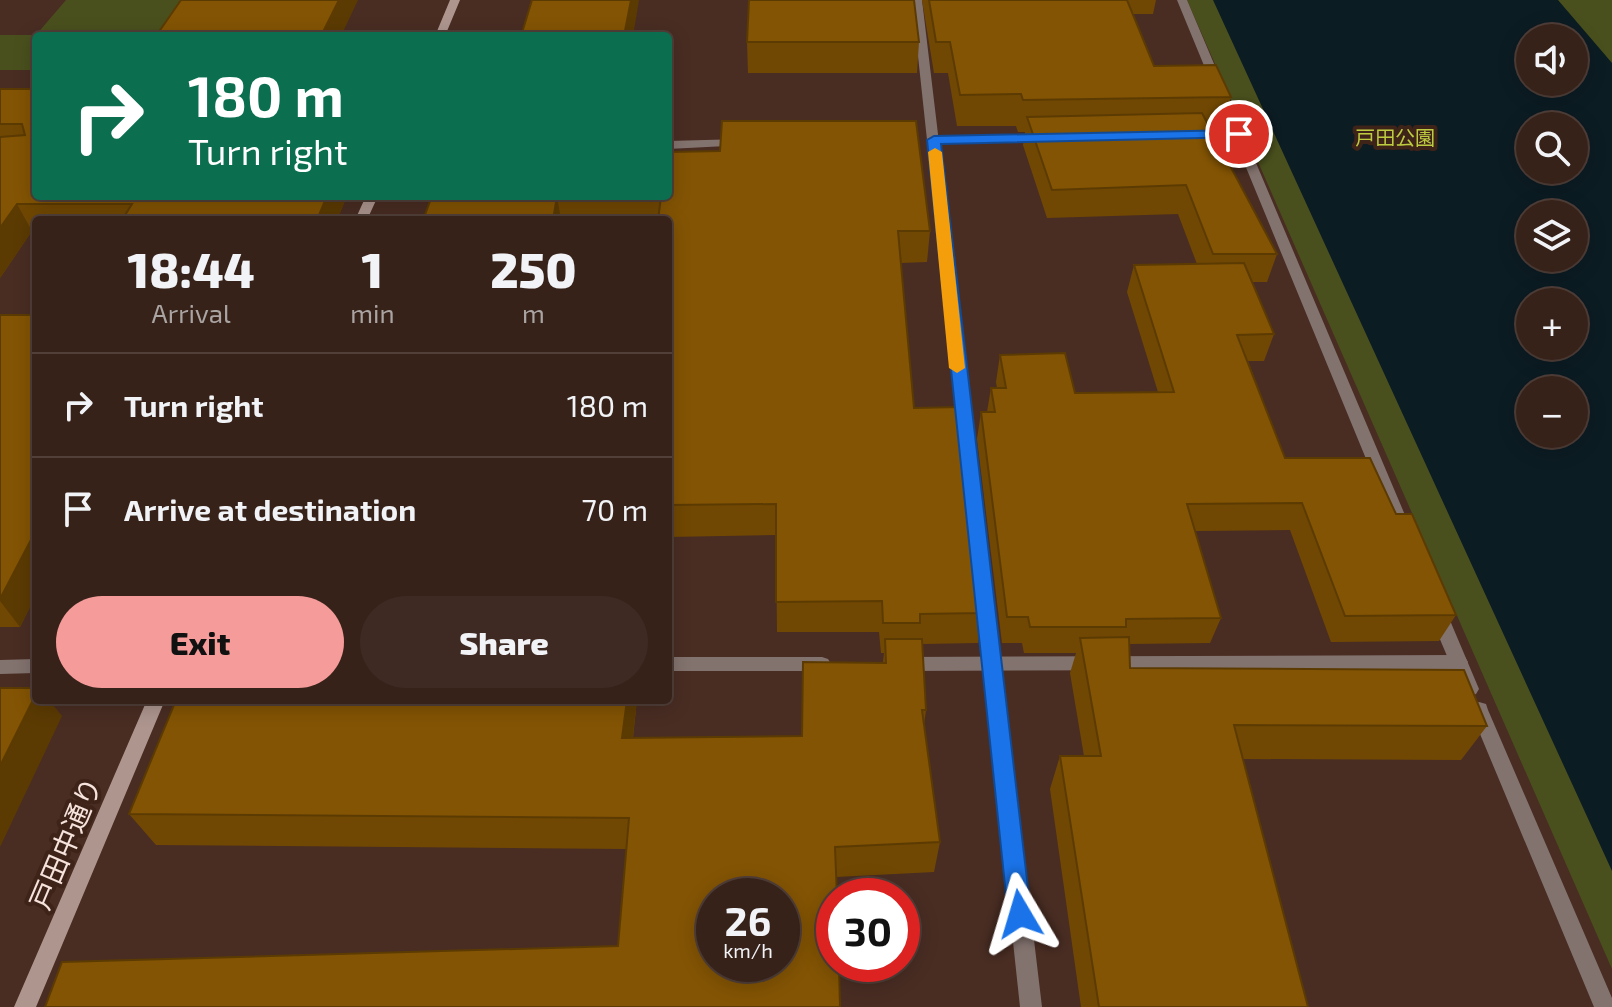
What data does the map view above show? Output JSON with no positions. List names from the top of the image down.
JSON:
{
  "streets": {
    "street": ["戸田中通り"]
  },
  "parks": ["戸田公園"],
  "page": {
    "map_buttons": ["+", "−"],
    "turn": ["180 m", "Turn right"],
    "eta": [
      "18:44",
      "Arrival",
      "1",
      "min",
      "250",
      "m"
    ],
    "list": [
      {
        "name": "Turn right",
        "value": "180 m"
      },
      {
        "name": "Arrive at destination",
        "value": "70 m"
      }
    ],
    "buttons": ["Exit", "Share"],
    "speed": "26 km/h",
    "limit": "30"
  }
}
